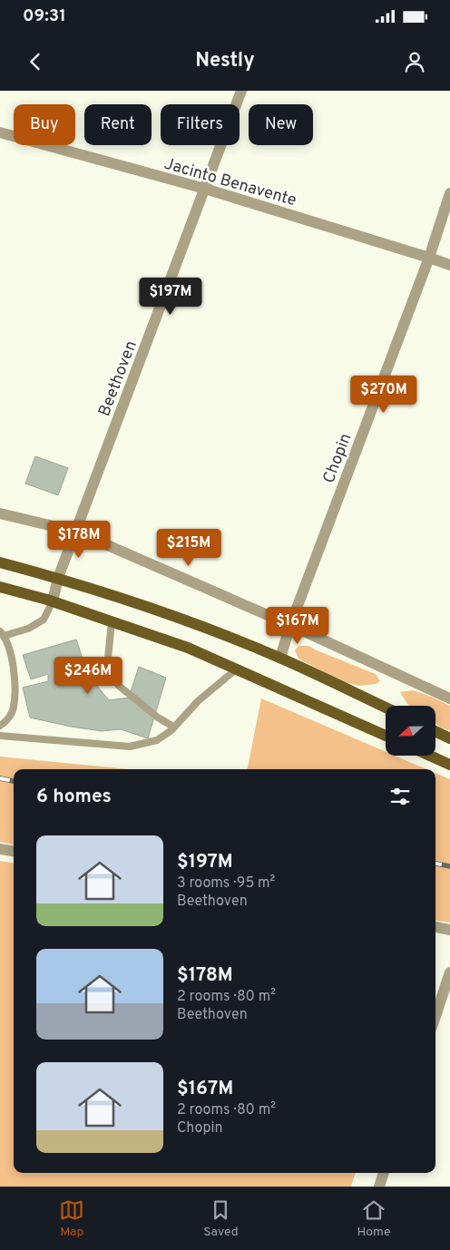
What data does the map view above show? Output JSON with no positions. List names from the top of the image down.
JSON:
{
  "streets": {
    "street": ["Jacinto Benavente", "Beethoven", "Chopin"]
  },
  "crossings": [
    ["Jacinto Benavente", "Beethoven"],
    ["Jacinto Benavente", "Chopin"]
  ],
  "north": "left",
  "page": {
    "status": "09:31",
    "header": "Nestly",
    "chip": [
      "Buy",
      "Rent",
      "Filters",
      "New"
    ],
    "price": [
      "$197M",
      "$270M",
      "$178M",
      "$215M",
      "$167M",
      "$246M"
    ],
    "heading": "6 homes",
    "list": [
      {
        "name": "$197M",
        "note": "3 rooms · 95 m² · Beethoven"
      },
      {
        "name": "$178M",
        "note": "2 rooms · 80 m² · Beethoven"
      },
      {
        "name": "$167M",
        "note": "2 rooms · 80 m² · Chopin"
      }
    ],
    "tabs": ["Map", "Saved", "Home"]
  }
}
